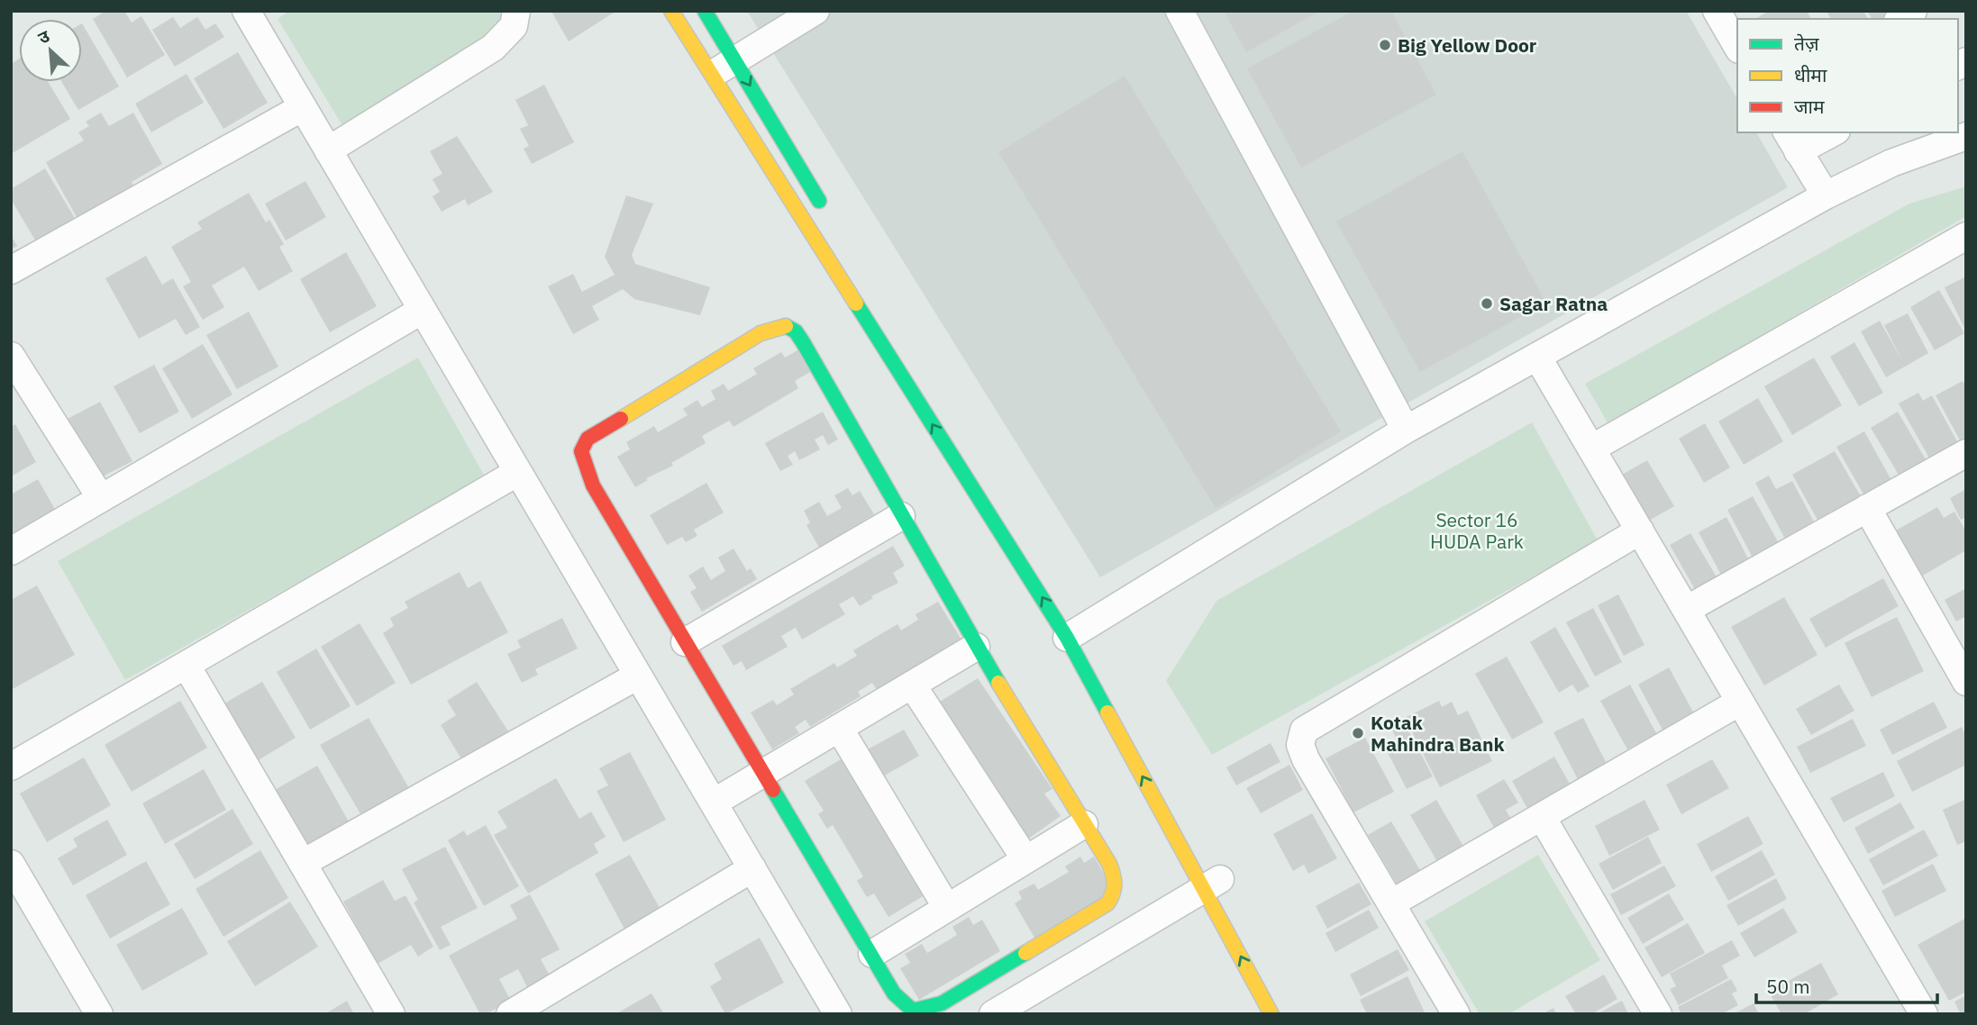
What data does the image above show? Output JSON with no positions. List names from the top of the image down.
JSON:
{
  "parks": ["Sector 16 HUDA Park"],
  "places": ["Big Yellow Door", "Sagar Ratna", "Kotak Mahindra Bank"],
  "legend": ["तेज़", "धीमा", "जाम"],
  "scale_bar": "50 m",
  "north": "top left"
}
